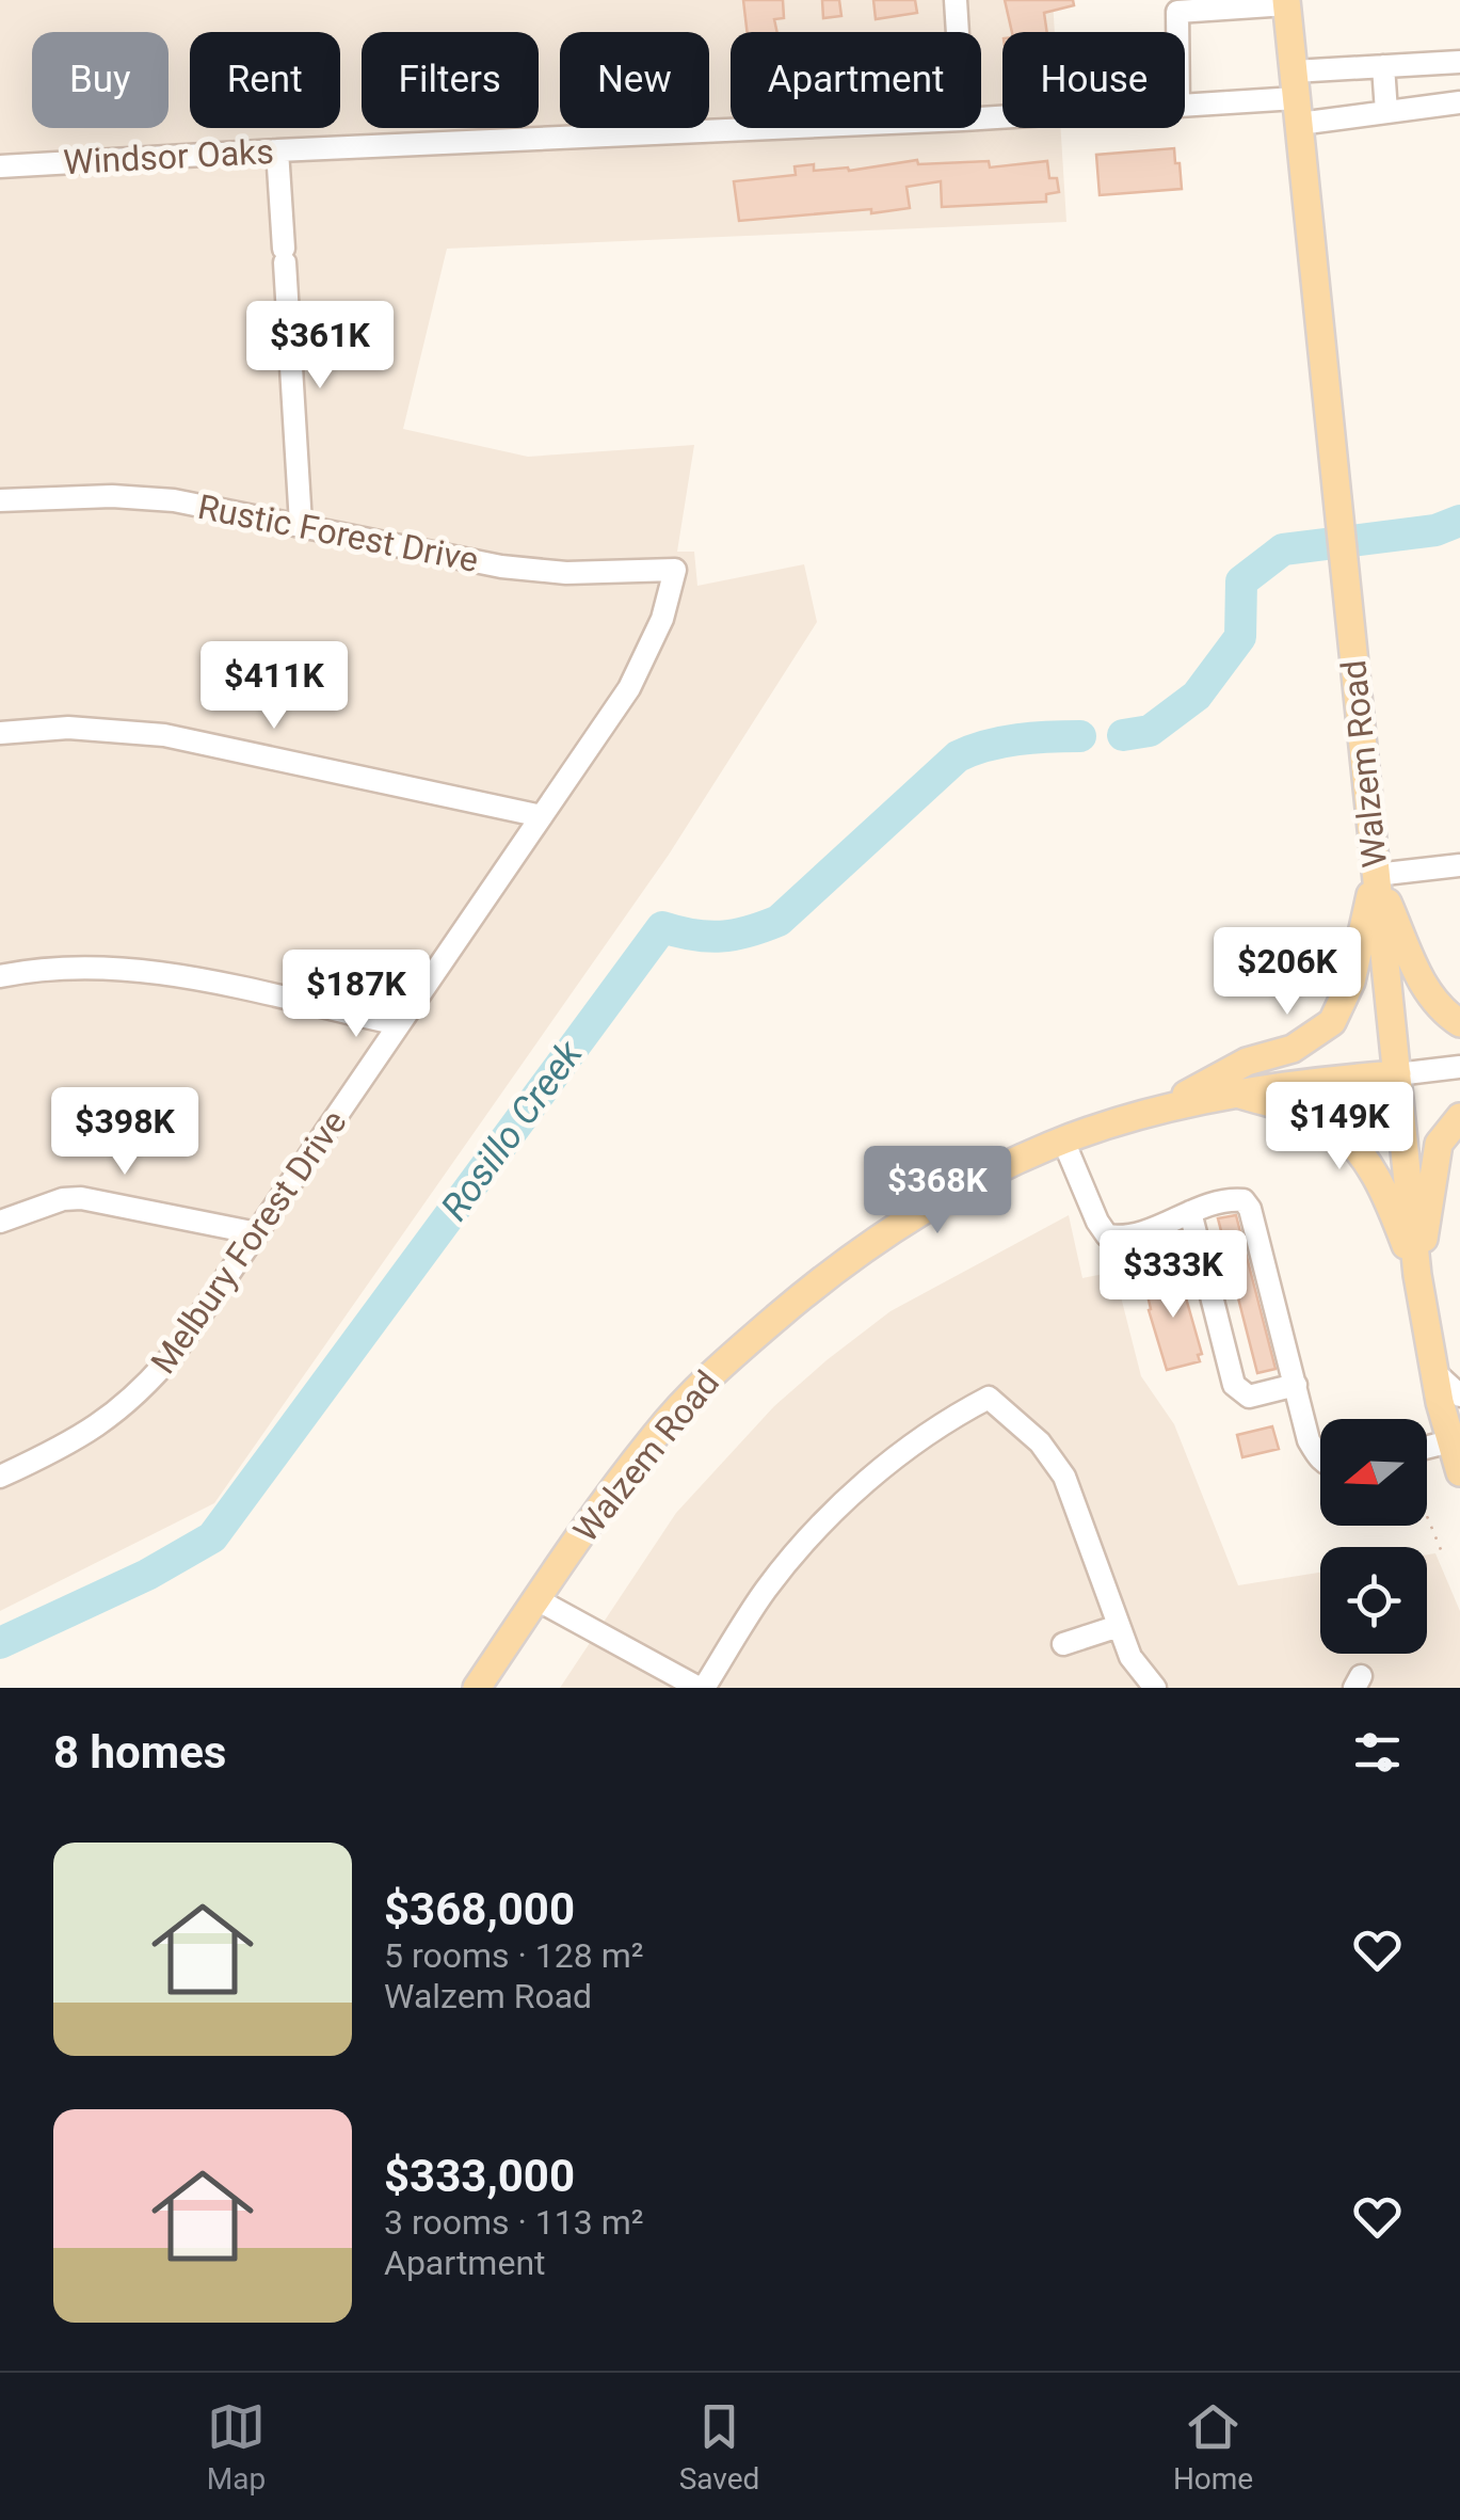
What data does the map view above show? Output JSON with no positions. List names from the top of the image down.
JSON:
{
  "streets": {
    "main road": ["Walzem Road"],
    "street": ["Windsor Oaks", "Rustic Forest Drive", "Melbury Forest Drive"]
  },
  "crossings": [
    ["Windsor Oaks", "Walzem Road"],
    ["Rustic Forest Drive", "Melbury Forest Drive"]
  ],
  "water": ["Rosillo Creek"],
  "north": "left",
  "page": {
    "chip": [
      "Buy",
      "Rent",
      "Filters",
      "New",
      "Apartment",
      "House"
    ],
    "price": [
      "$361K",
      "$411K",
      "$206K",
      "$187K",
      "$149K",
      "$398K",
      "$368K",
      "$333K"
    ],
    "heading": "8 homes",
    "list": [
      {
        "name": "$368,000",
        "note": "5 rooms · 128 m² · Walzem Road"
      },
      {
        "name": "$333,000",
        "note": "3 rooms · 113 m² · Apartment"
      }
    ],
    "tabs": ["Map", "Saved", "Home"]
  }
}
